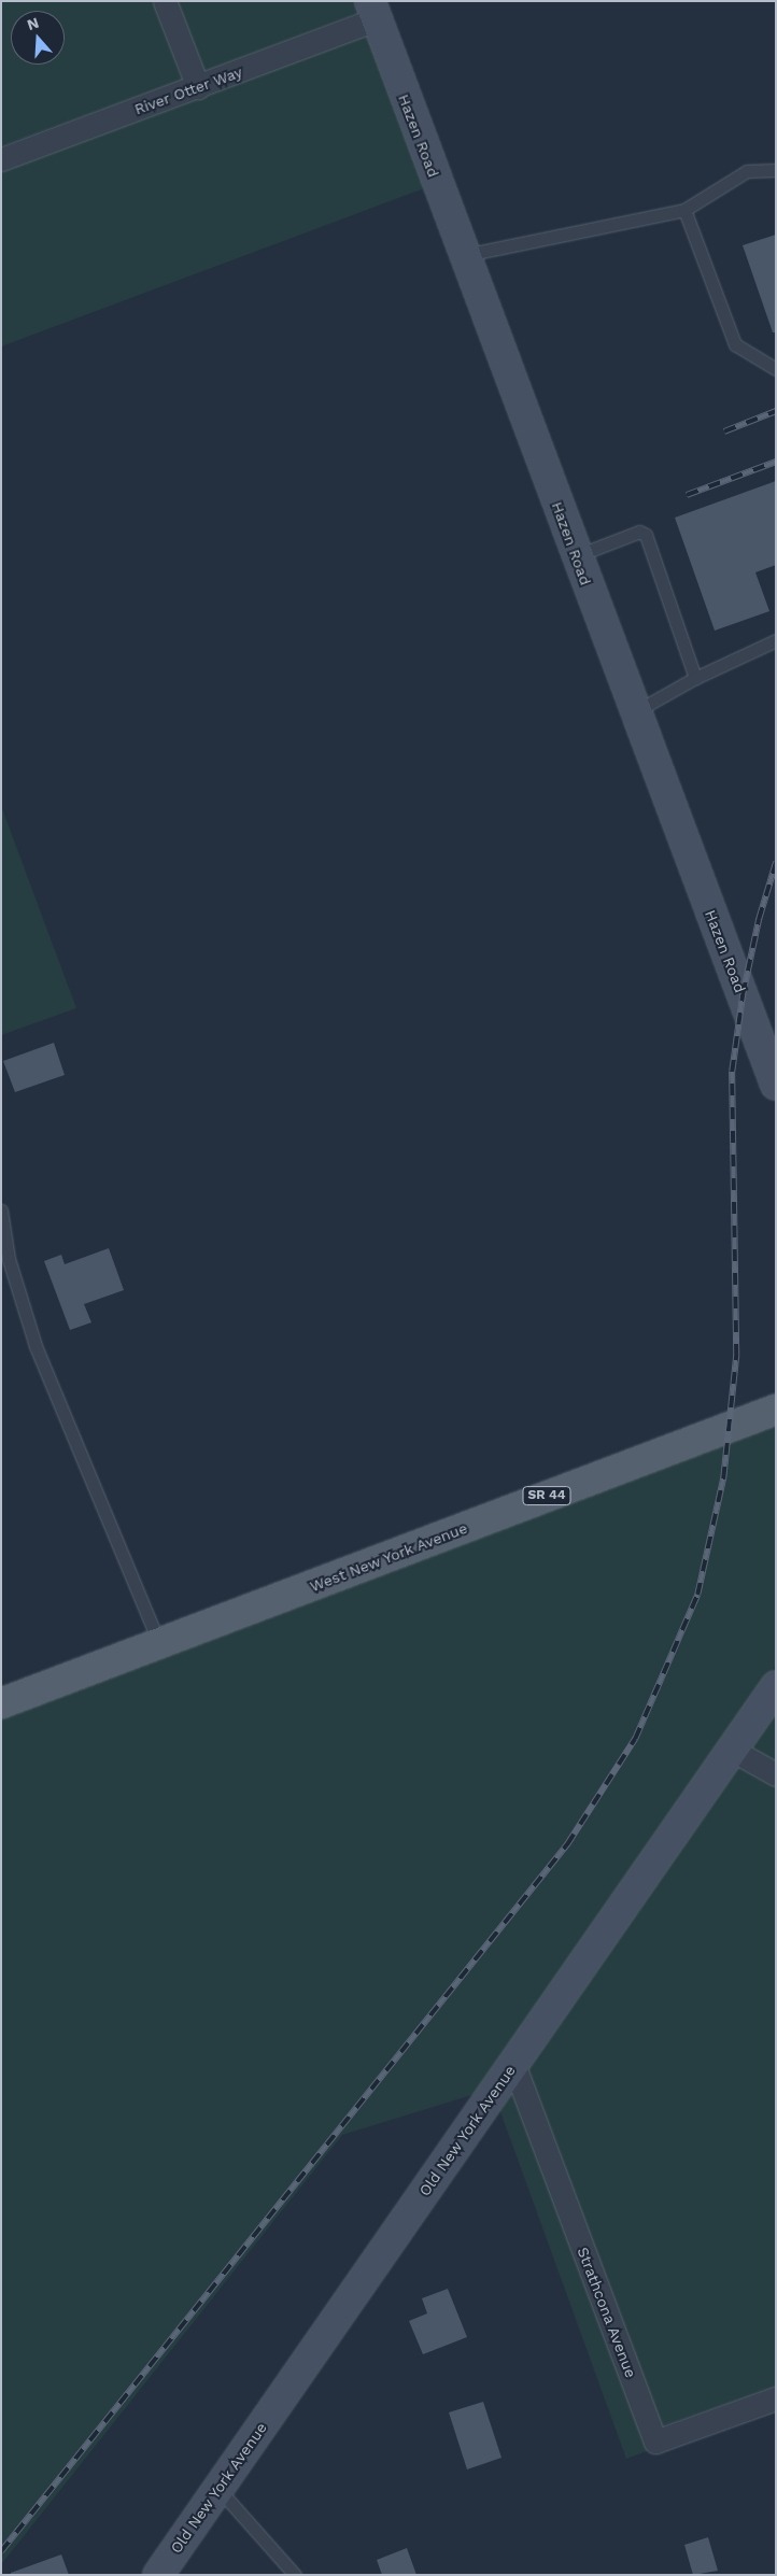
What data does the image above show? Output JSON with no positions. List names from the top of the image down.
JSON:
{
  "streets": {
    "main road": ["SR 44", "West New York Avenue"],
    "street": [
      "River Otter Way",
      "Hazen Road",
      "Old New York Avenue",
      "Strathcona Avenue"
    ]
  },
  "crossings": [
    ["River Otter Way", "Hazen Road"],
    ["Old New York Avenue", "Strathcona Avenue"]
  ],
  "north": "top"
}
